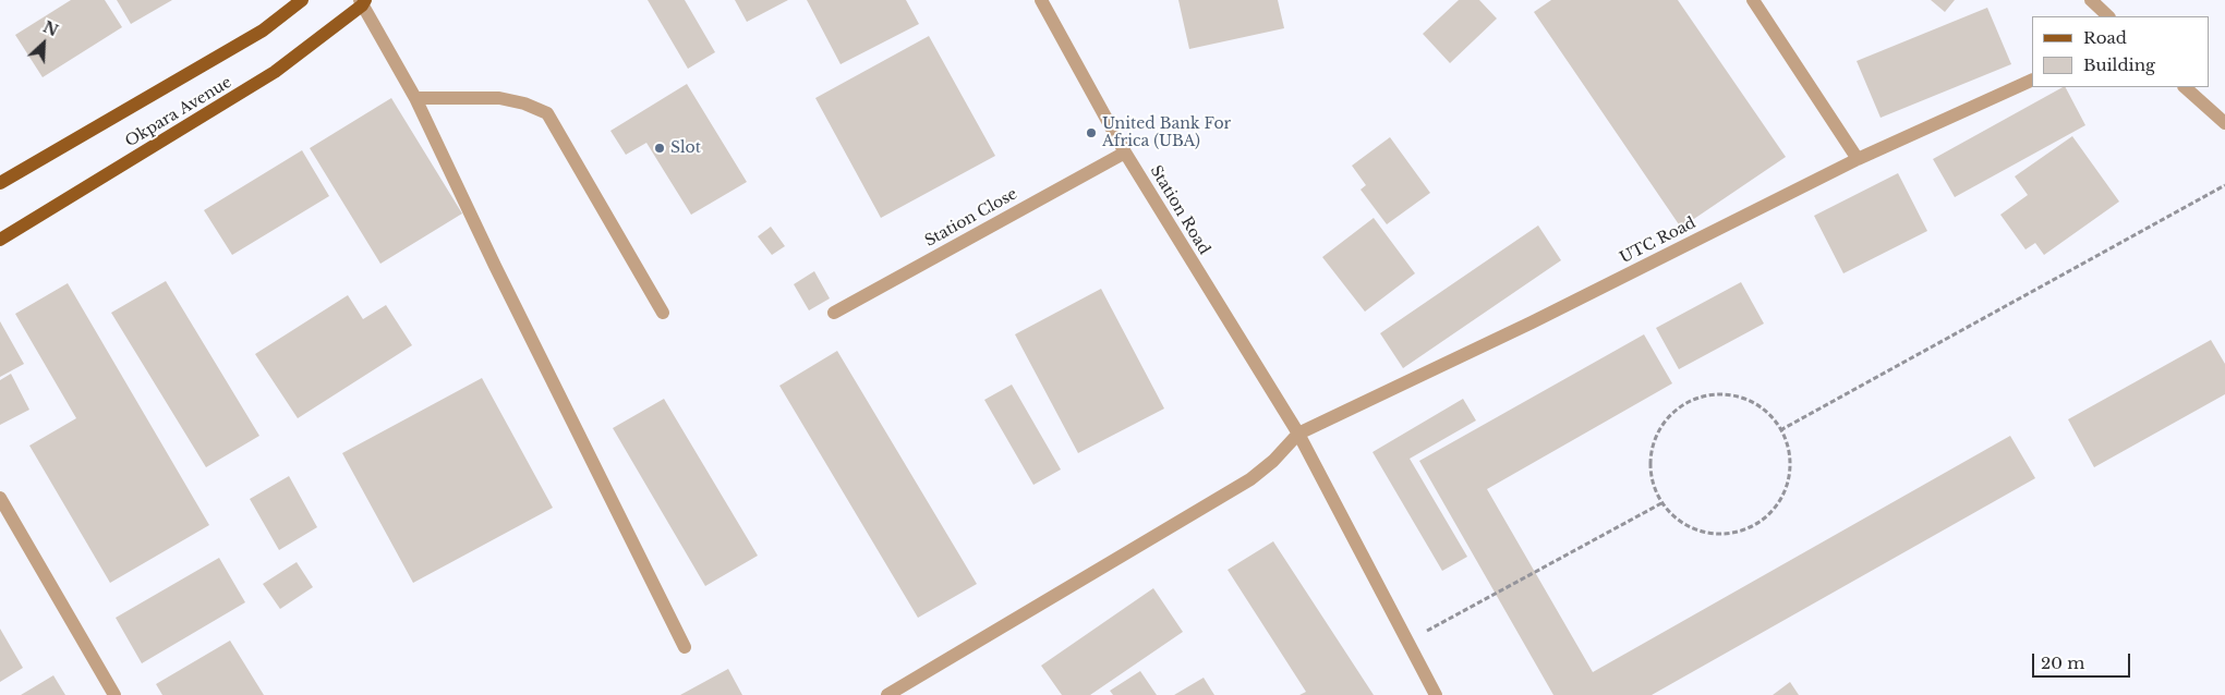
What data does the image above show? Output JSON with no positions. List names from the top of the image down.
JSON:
{
  "streets": {
    "main road": ["Okpara Avenue"],
    "street": ["Station Road", "Station Close", "UTC Road"]
  },
  "crossings": [
    ["Station Road", "Station Close"],
    ["Station Road", "UTC Road"]
  ],
  "places": ["United Bank For Africa (UBA)", "Slot"],
  "legend": ["Road", "Building"],
  "scale_bar": "20 m",
  "north": "top right"
}
